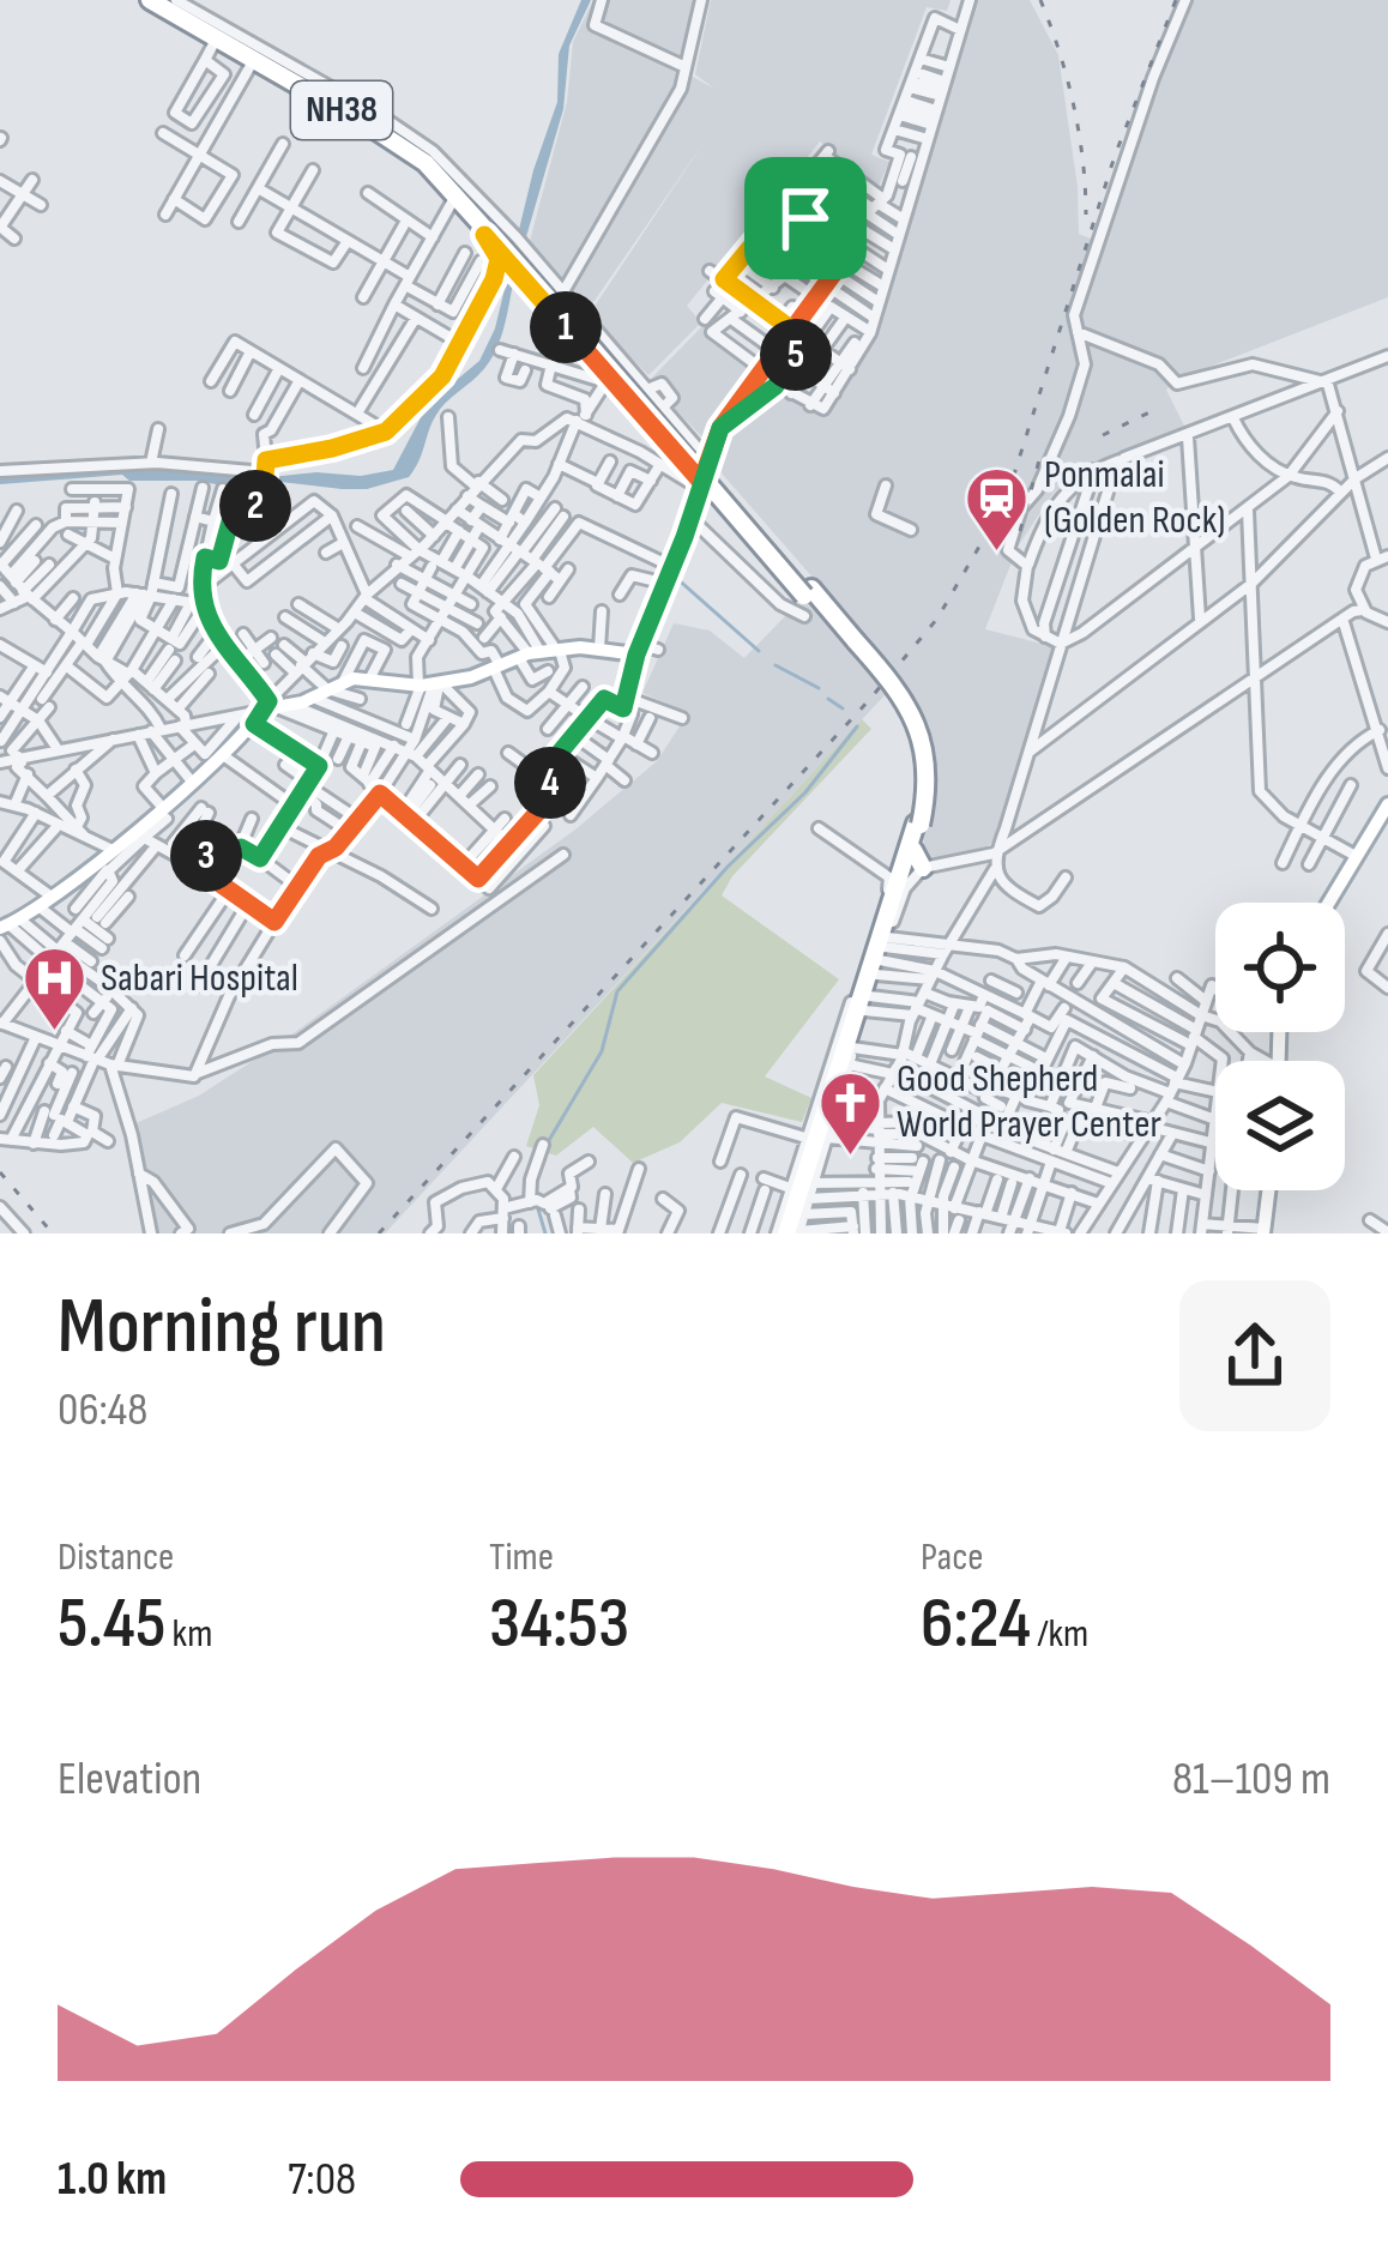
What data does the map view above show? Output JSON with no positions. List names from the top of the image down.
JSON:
{
  "streets": {
    "highway": ["NH38"]
  },
  "places": {
    "station": ["Ponmalai (Golden Rock)"],
    "hospital": ["Sabari Hospital"],
    "church": ["Good Shepherd World Prayer Center"]
  },
  "page": {
    "pins": [
      "1",
      "5",
      "2",
      "4",
      "3"
    ],
    "heading": ["Morning run", "06:48"],
    "stats": [
      ["Distance", "5.45 km"],
      ["Time", "34:53"],
      ["Pace", "6:24 /km"]
    ],
    "chart": ["Elevation", "81–109 m"],
    "list": [
      {
        "name": "1.0 km",
        "note": "7:08"
      }
    ]
  }
}
